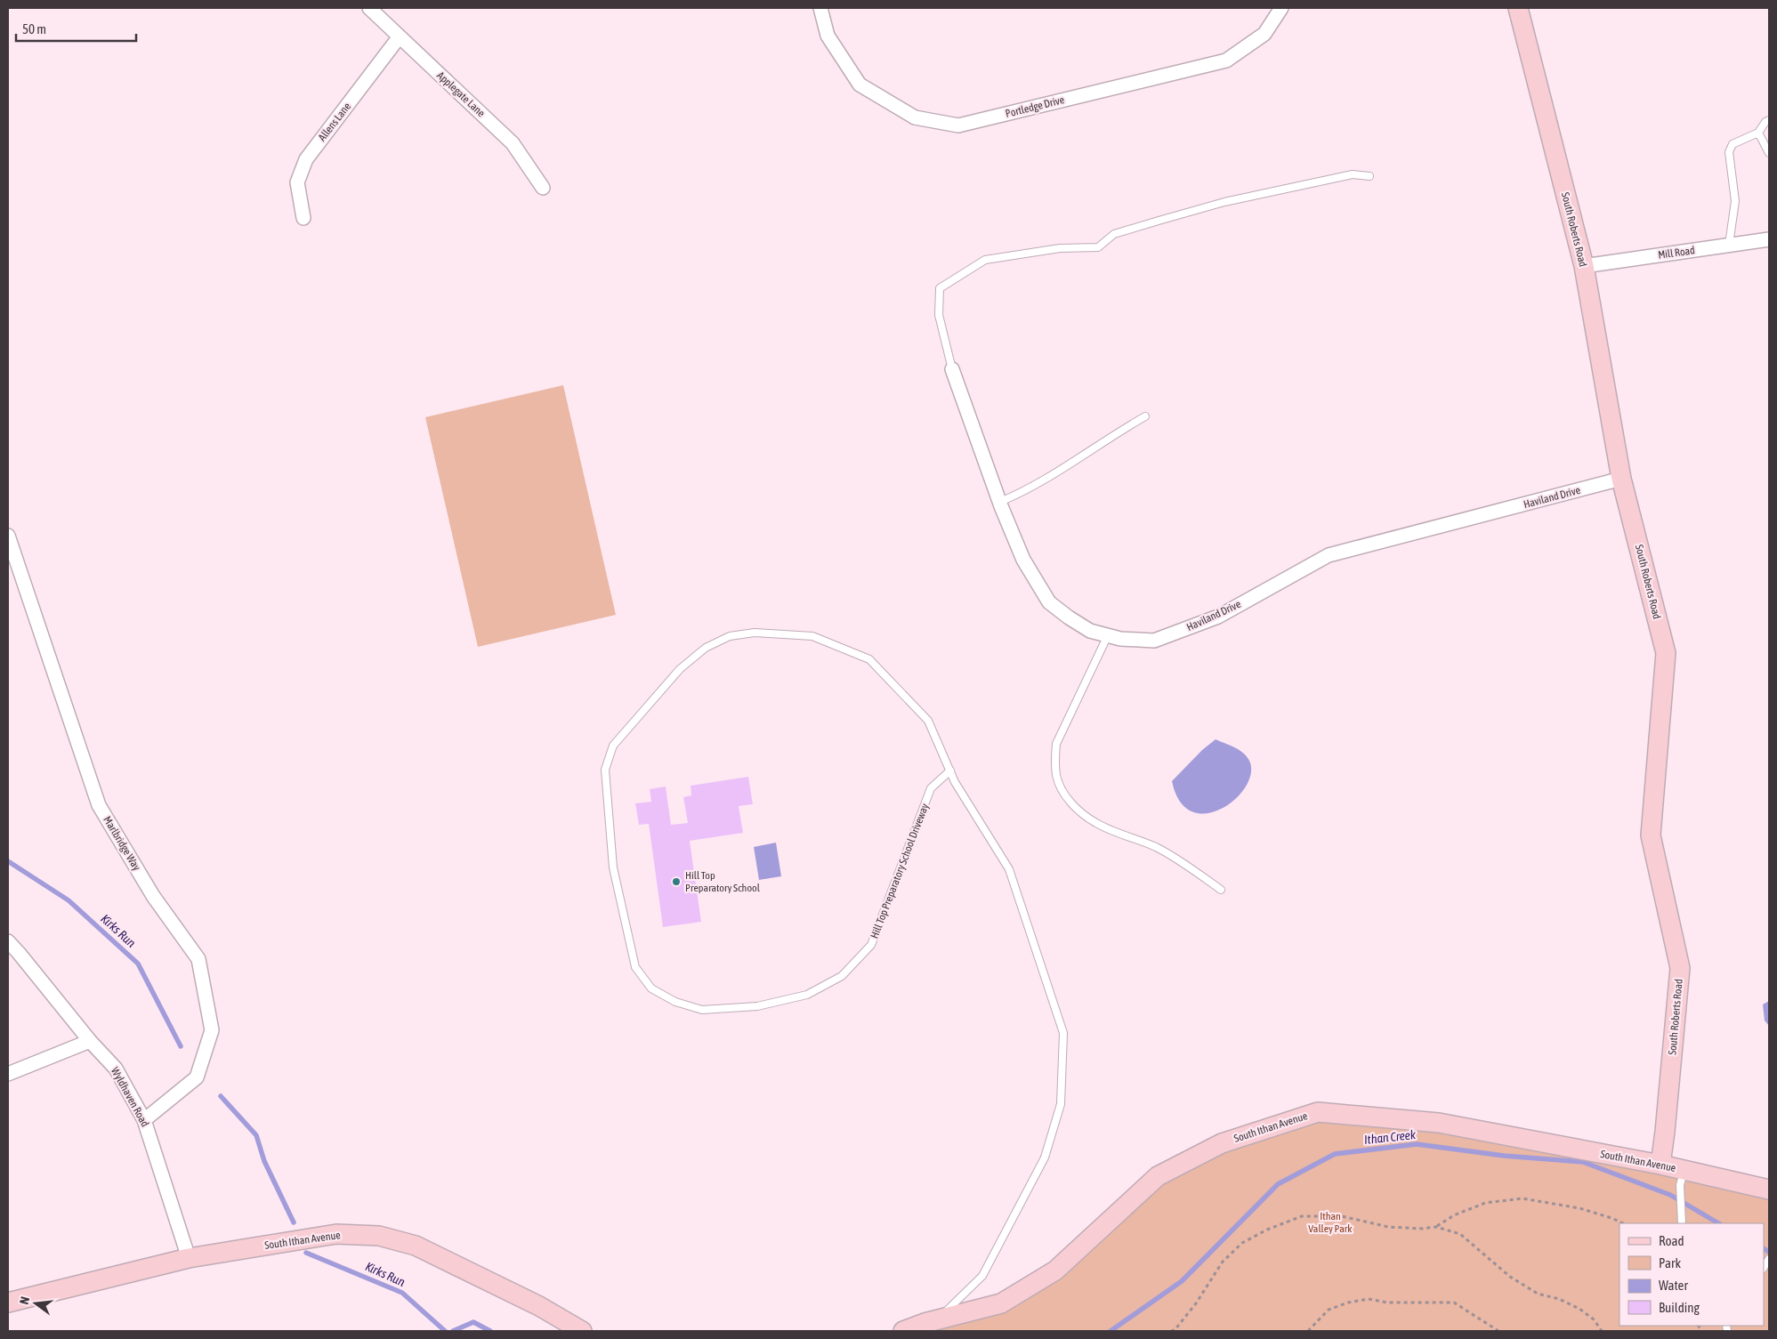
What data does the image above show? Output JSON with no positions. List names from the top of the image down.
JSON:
{
  "streets": {
    "street": [
      "Applegate Lane",
      "Portledge Drive",
      "Allens Lane",
      "South Roberts Road",
      "Mill Road",
      "Haviland Drive",
      "Marlbridge Way",
      "Wyldhaven Road",
      "South Ithan Avenue"
    ],
    "lane": ["Hill Top Preparatory School Driveway"]
  },
  "crossings": [
    ["Applegate Lane", "Allens Lane"],
    ["South Roberts Road", "Mill Road"],
    ["South Roberts Road", "Haviland Drive"],
    ["South Roberts Road", "South Ithan Avenue"],
    ["Marlbridge Way", "Wyldhaven Road"],
    ["Hill Top Preparatory School Driveway", "South Ithan Avenue"],
    ["Wyldhaven Road", "South Ithan Avenue"]
  ],
  "water": ["Kirks Run", "Ithan Creek"],
  "parks": ["Ithan Valley Park"],
  "places": ["Hill Top Preparatory School"],
  "legend": [
    "Road",
    "Park",
    "Water",
    "Building"
  ],
  "scale_bar": "50 m",
  "north": "left"
}
